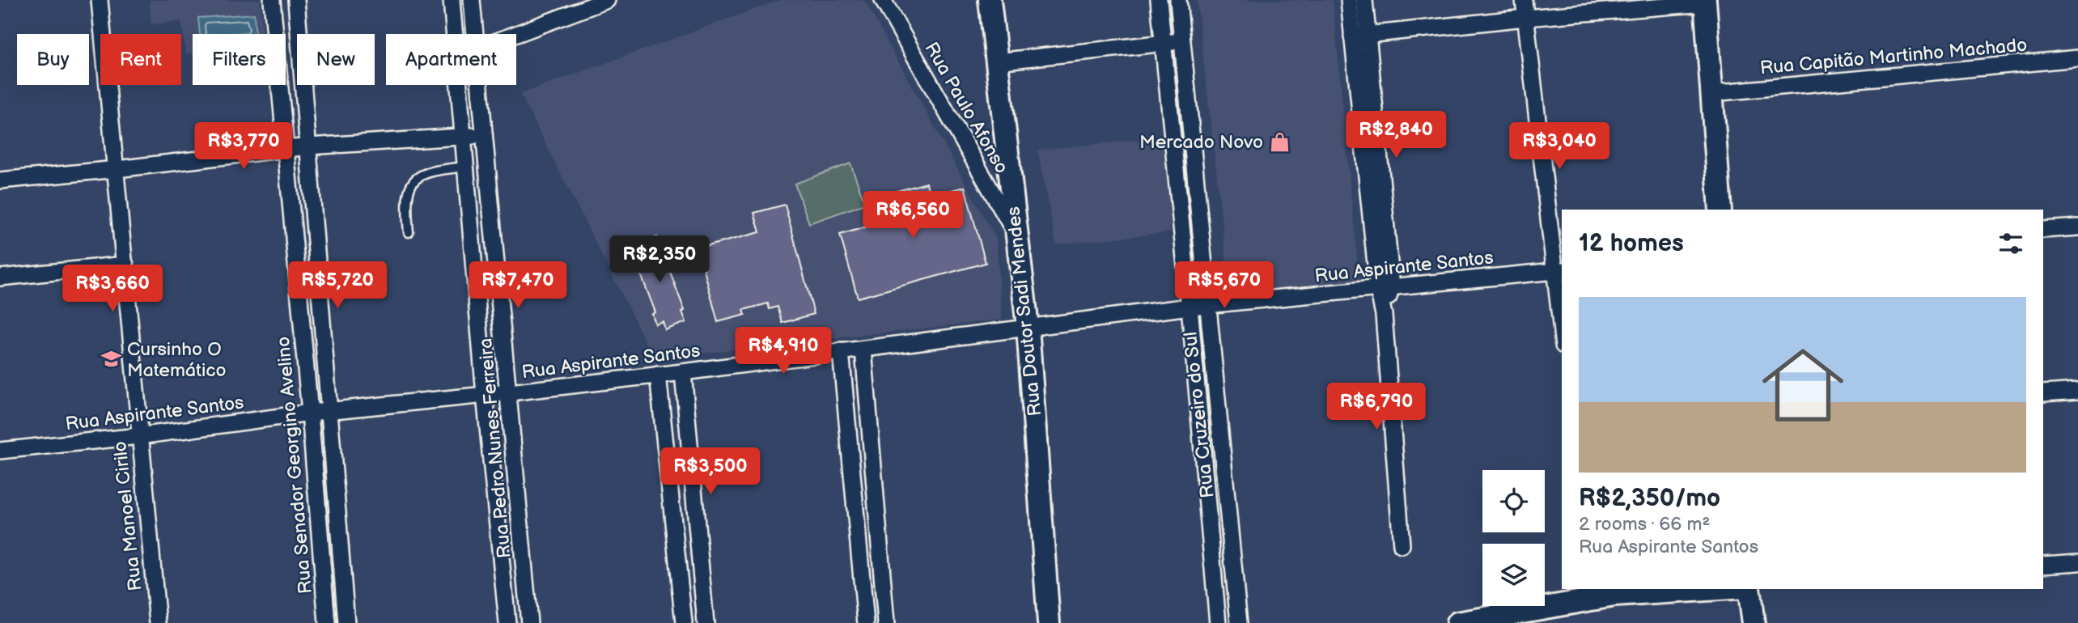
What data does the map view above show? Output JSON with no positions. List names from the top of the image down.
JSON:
{
  "streets": {
    "street": [
      "Rua Capitão Martinho Machado",
      "Rua Paulo Afonso",
      "Rua Aspirante Santos",
      "Rua Doutor Sadi Mendes",
      "Rua Cruzeiro do Sul",
      "Rua Pedro Nunes Ferreira",
      "Rua Senador Georgino Avelino",
      "Rua Manoel Cirilo"
    ]
  },
  "crossings": [
    ["Rua Paulo Afonso", "Rua Doutor Sadi Mendes"],
    ["Rua Aspirante Santos", "Rua Doutor Sadi Mendes"],
    ["Rua Aspirante Santos", "Rua Cruzeiro do Sul"],
    ["Rua Aspirante Santos", "Rua Pedro Nunes Ferreira"],
    ["Rua Aspirante Santos", "Rua Senador Georgino Avelino"],
    ["Rua Aspirante Santos", "Rua Manoel Cirilo"]
  ],
  "places": {
    "shop": ["Mercado Novo"],
    "school or university": ["Cursinho O Matemático"]
  },
  "page": {
    "chip": [
      "Buy",
      "Rent",
      "Filters",
      "New",
      "Apartment"
    ],
    "price": [
      "R$2,840",
      "R$3,770",
      "R$3,040",
      "R$6,560",
      "R$2,350",
      "R$5,720",
      "R$7,470",
      "R$5,670",
      "R$3,660",
      "R$4,910",
      "R$6,790",
      "R$3,500"
    ],
    "heading": "12 homes",
    "list": [
      {
        "name": "R$2,350/mo",
        "note": "2 rooms · 66 m² · Rua Aspirante Santos"
      }
    ]
  }
}
